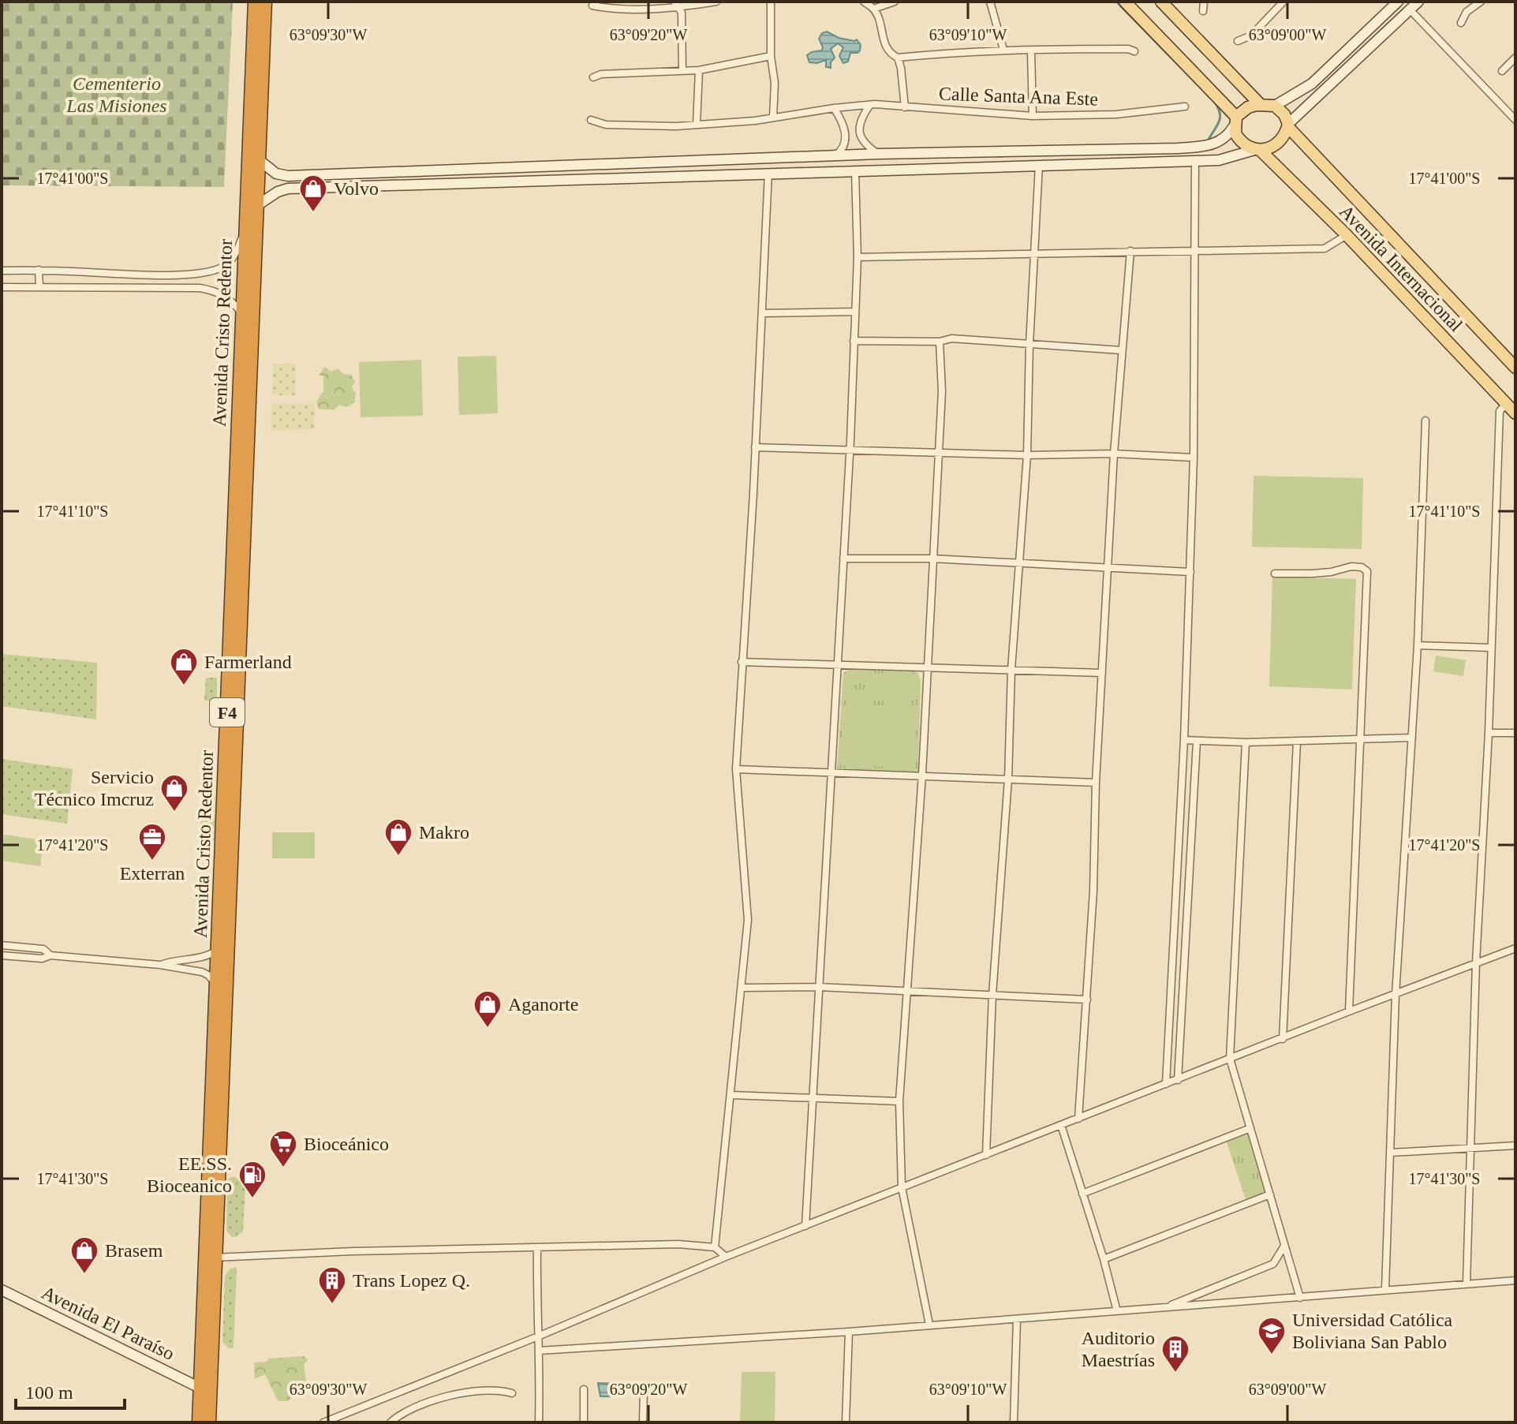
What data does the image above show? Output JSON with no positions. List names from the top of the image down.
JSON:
{
  "streets": {
    "highway": ["Avenida Cristo Redentor", "F4"],
    "main road": ["Avenida Internacional", "Avenida El Paraíso"],
    "street": ["Calle Santa Ana Este"]
  },
  "crossings": [
    ["Avenida Cristo Redentor", "Avenida El Paraíso"]
  ],
  "parks": ["Cementerio Las Misiones"],
  "places": {
    "shop": [
      "Volvo",
      "Farmerland",
      "Servicio Técnico Imcruz",
      "Makro",
      "Aganorte",
      "Brasem"
    ],
    "office": ["Exterran"],
    "supermarket": ["Bioceánico"],
    "fuel station": ["EE.SS. Bioceanico"],
    "building": ["Trans Lopez Q.", "Auditorio Maestrías"],
    "school or university": ["Universidad Católica Boliviana San Pablo"]
  },
  "scale_bar": "100 m",
  "coordinates": [
    "63°09'30\"W",
    "63°09'20\"W",
    "63°09'10\"W",
    "63°09'00\"W",
    "17°41'00\"S",
    "17°41'10\"S",
    "17°41'20\"S",
    "17°41'30\"S"
  ]
}
